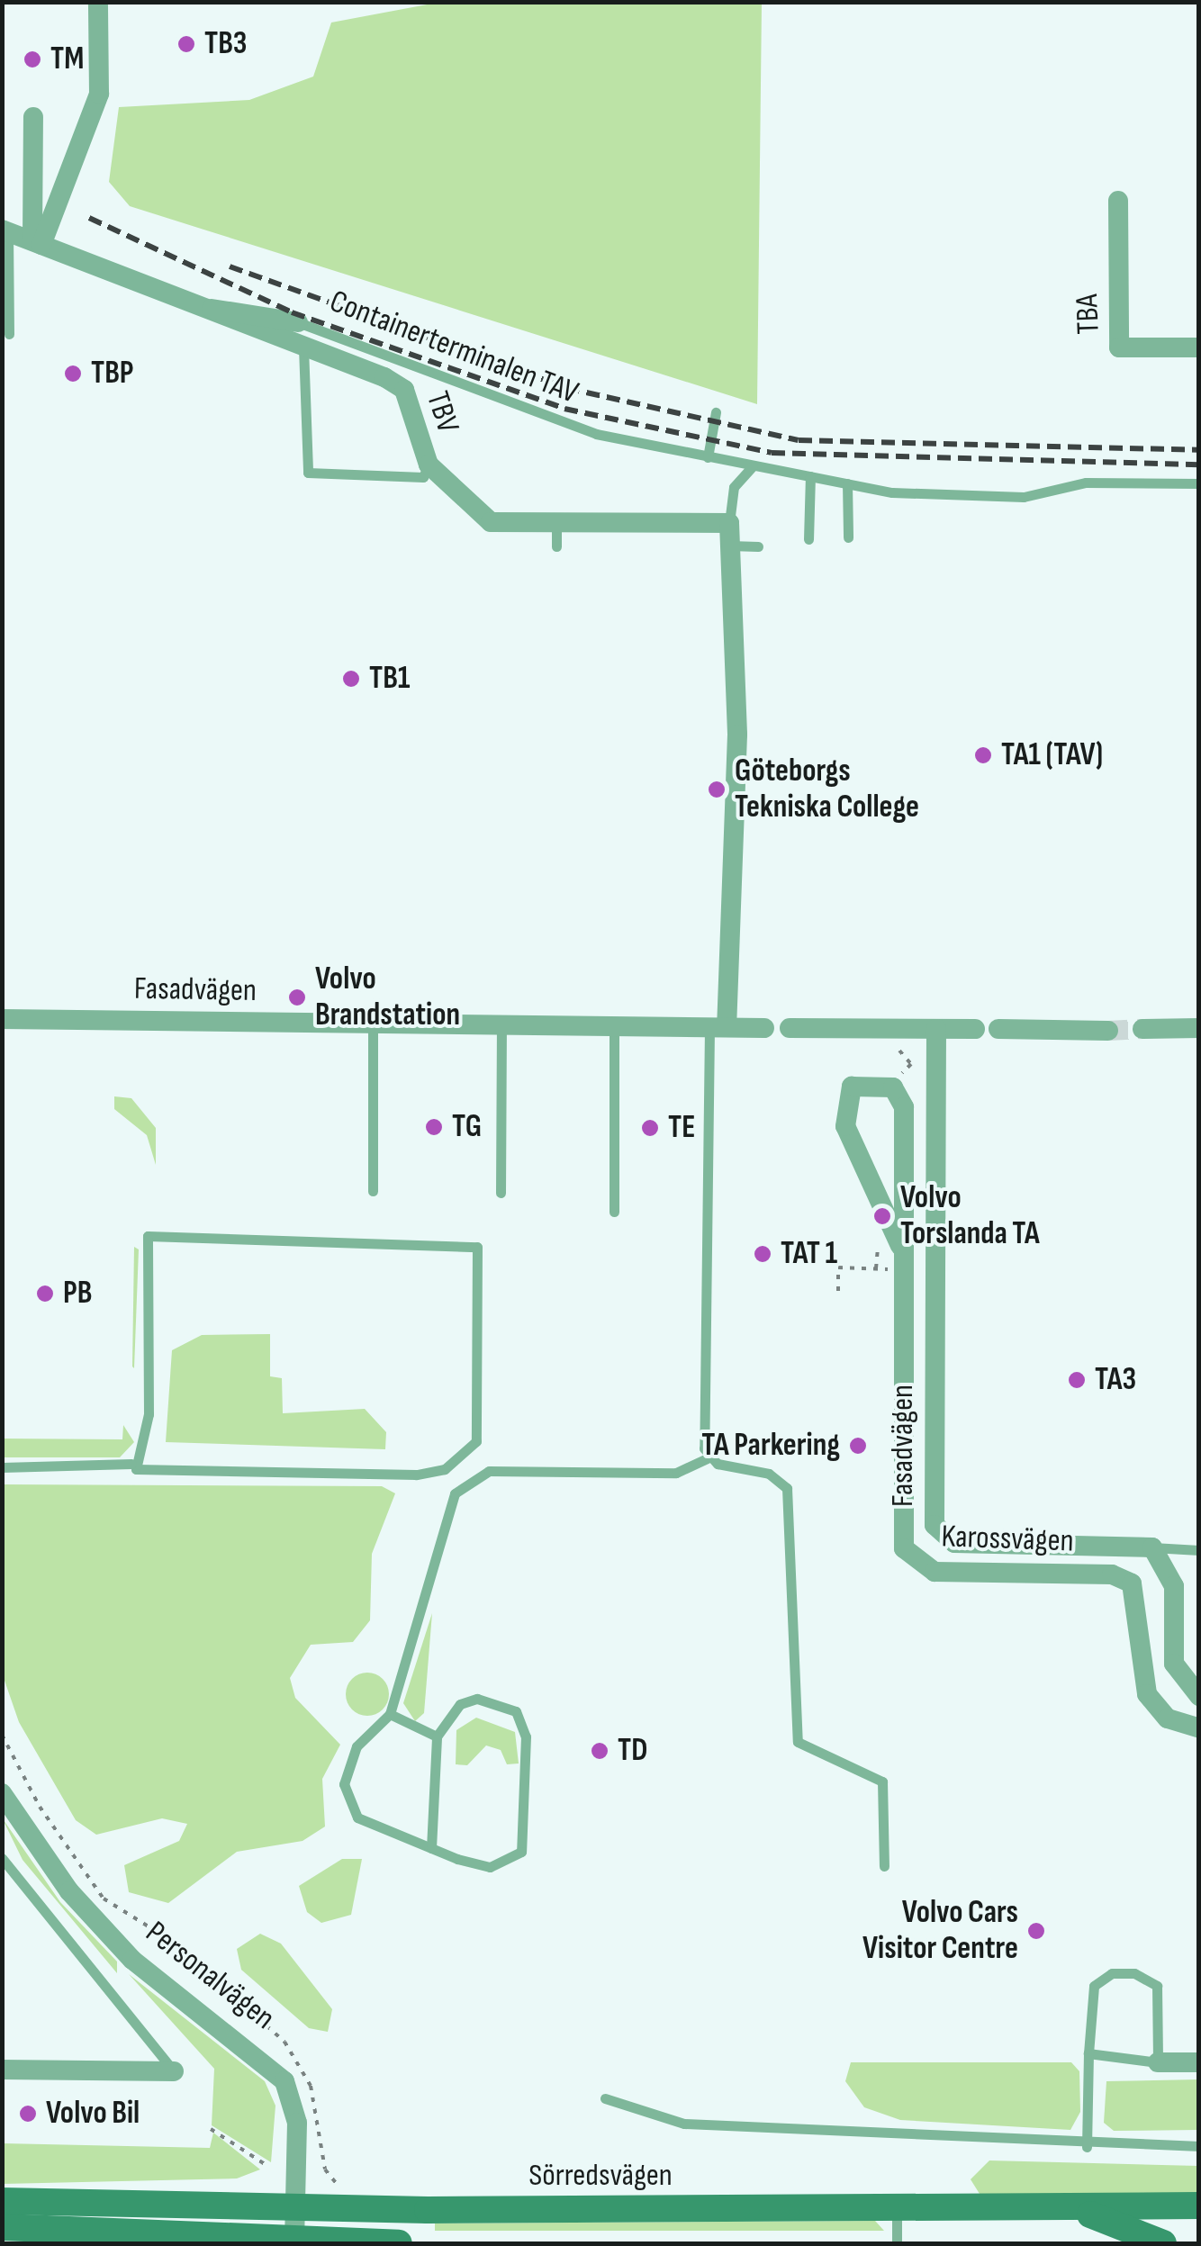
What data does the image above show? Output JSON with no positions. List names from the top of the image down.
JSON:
{
  "streets": {
    "street": [
      "TBA",
      "Containerterminalen TAV",
      "TBV",
      "Fasadvägen",
      "Karossvägen",
      "Personalvägen",
      "Sörredsvägen"
    ]
  },
  "crossings": [
    ["Containerterminalen TAV", "TBV"],
    ["Personalvägen", "Sörredsvägen"]
  ],
  "places": [
    "TB3",
    "TM",
    "TBP",
    "TB1",
    "TA1 (TAV)",
    "Göteborgs Tekniska College",
    "Volvo Brandstation",
    "TG",
    "TE",
    "Volvo Torslanda TA",
    "TAT 1",
    "PB",
    "TA3",
    "TA Parkering",
    "TD",
    "Volvo Cars Visitor Centre",
    "Volvo Bil"
  ]
}
